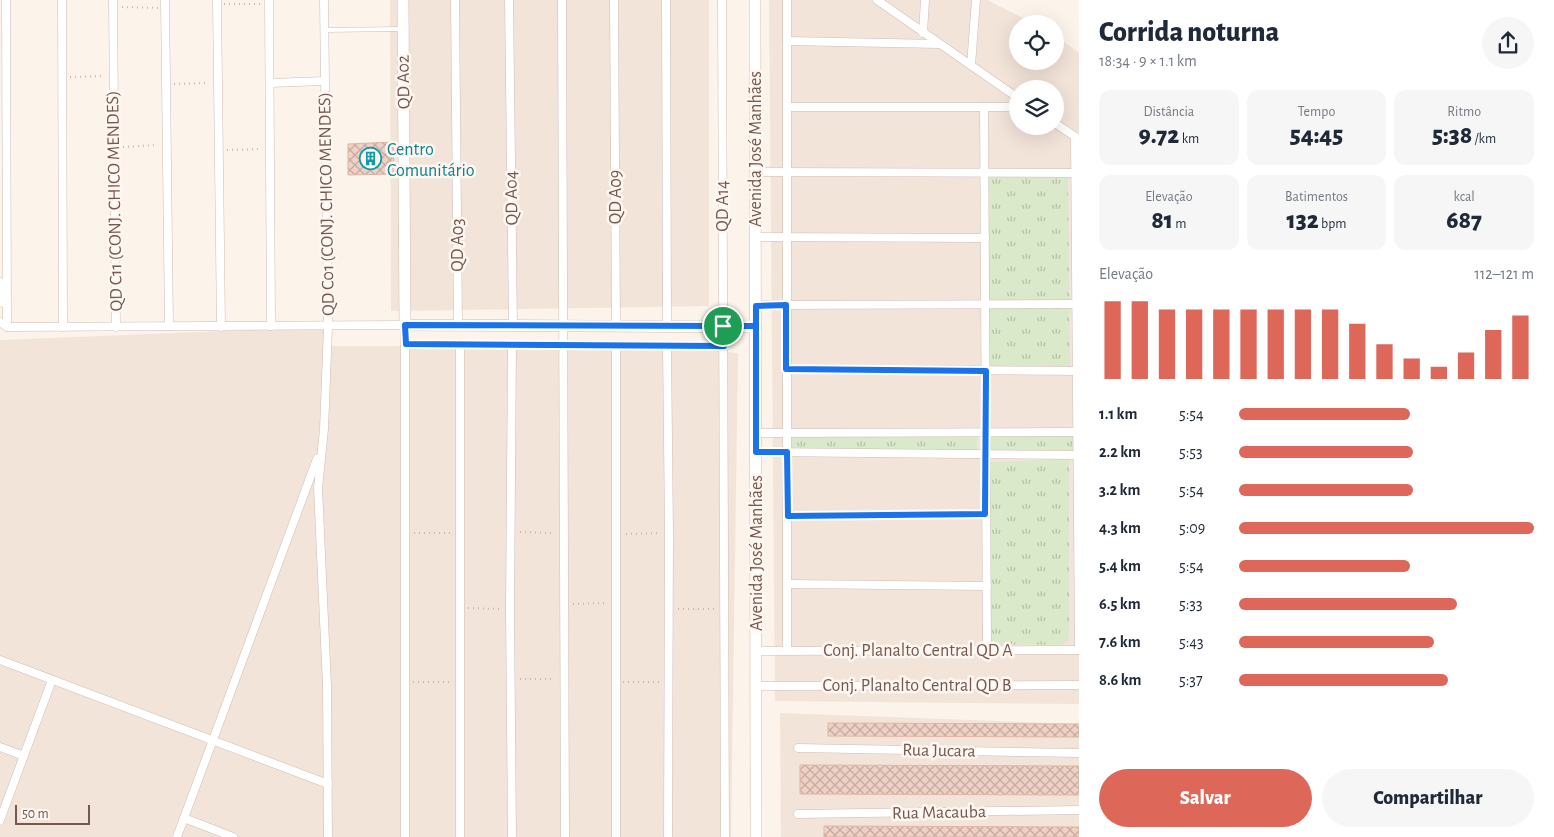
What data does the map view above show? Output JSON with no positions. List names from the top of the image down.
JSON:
{
  "streets": {
    "street": [
      "QD A02",
      "Avenida José Manhães",
      "QD A09",
      "QD A04",
      "QD C11 (CONJ. CHICO MENDES)",
      "QD C01 (CONJ. CHICO MENDES)",
      "QD A14",
      "QD A03",
      "Conj. Planalto Central QD A",
      "Conj. Planalto Central QD B",
      "Rua Jucara",
      "Rua Macauba"
    ]
  },
  "crossings": [
    ["Avenida José Manhães", "Conj. Planalto Central QD A"],
    ["Avenida José Manhães", "Conj. Planalto Central QD B"]
  ],
  "places": {
    "building": ["Centro Comunitário"]
  },
  "scale_bar": "50 m",
  "page": {
    "heading": ["Corrida noturna", "18:34 · 9 × 1.1 km"],
    "stats": [
      ["Distância", "9.72 km"],
      ["Tempo", "54:45"],
      ["Ritmo", "5:38 /km"],
      ["Elevação", "81 m"],
      ["Batimentos", "132 bpm"],
      ["kcal", "687"]
    ],
    "chart": ["Elevação", "112–121 m"],
    "list": [
      {
        "name": "1.1 km",
        "note": "5:54"
      },
      {
        "name": "2.2 km",
        "note": "5:53"
      },
      {
        "name": "3.2 km",
        "note": "5:54"
      },
      {
        "name": "4.3 km",
        "note": "5:09"
      },
      {
        "name": "5.4 km",
        "note": "5:54"
      },
      {
        "name": "6.5 km",
        "note": "5:33"
      },
      {
        "name": "7.6 km",
        "note": "5:43"
      },
      {
        "name": "8.6 km",
        "note": "5:37"
      }
    ],
    "buttons": ["Salvar", "Compartilhar"],
    "scale": "50 m"
  }
}
